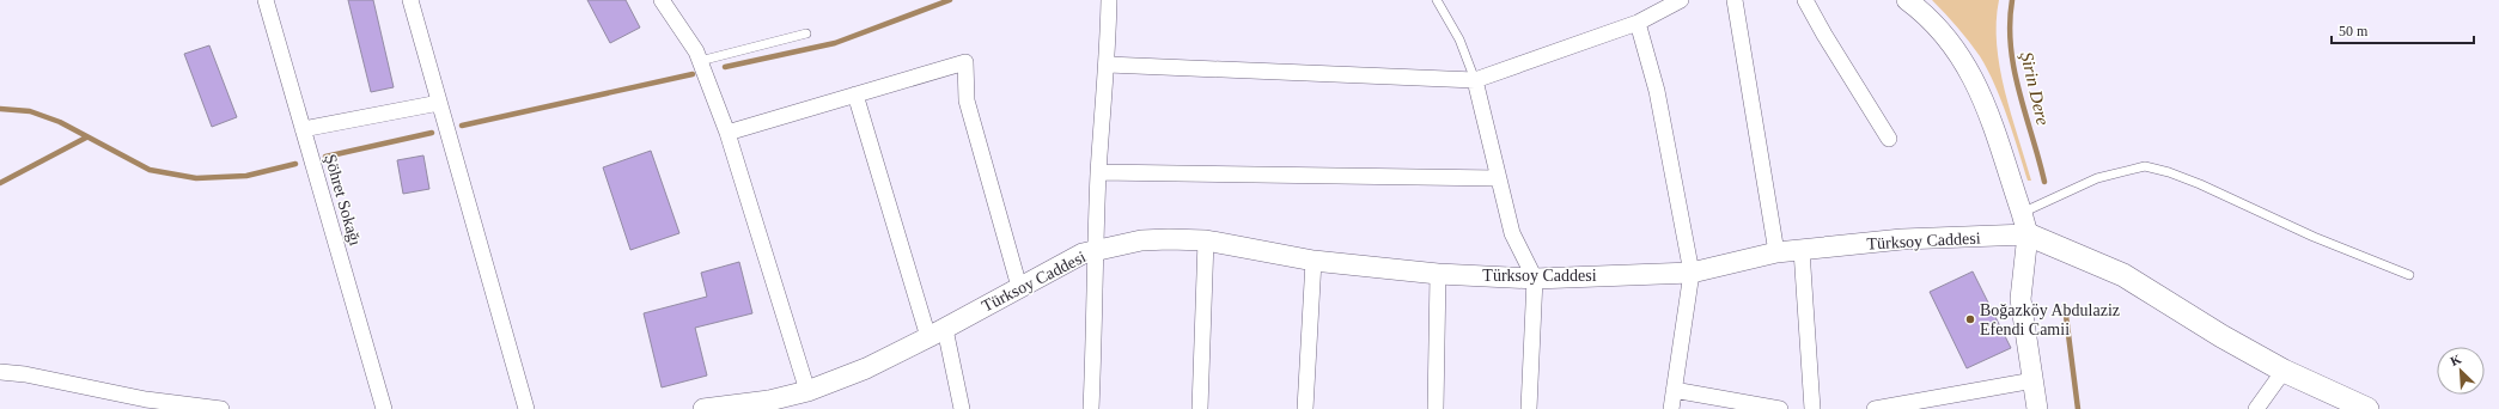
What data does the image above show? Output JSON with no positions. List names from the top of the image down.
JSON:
{
  "streets": {
    "main road": ["Türksoy Caddesi"],
    "street": ["Şöhret Sokağı"]
  },
  "water": ["Şirin Dere"],
  "places": ["Boğazköy Abdulaziz Efendi Camii"],
  "scale_bar": "50 m",
  "north": "top left"
}
